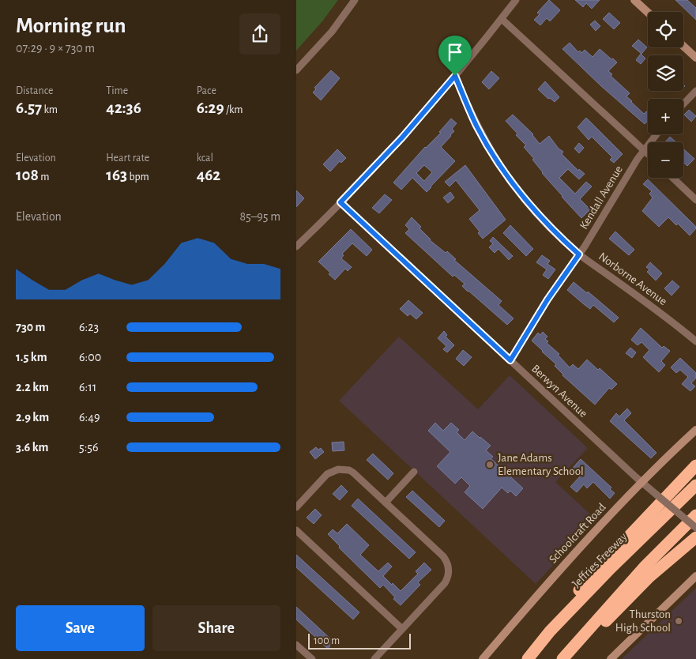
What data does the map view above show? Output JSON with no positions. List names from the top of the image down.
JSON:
{
  "streets": {
    "highway": ["Jeffries Freeway"],
    "main road": ["Schoolcraft Road"],
    "street": ["Kendall Avenue", "Norborne Avenue", "Berwyn Avenue"]
  },
  "crossings": [
    ["Kendall Avenue", "Norborne Avenue"],
    ["Kendall Avenue", "Berwyn Avenue"],
    ["Berwyn Avenue", "Schoolcraft Road"]
  ],
  "places": ["Jane Adams Elementary School", "Thurston High School"],
  "scale_bar": "100 m",
  "page": {
    "heading": ["Morning run", "07:29 · 9 × 730 m"],
    "map_buttons": ["+", "−"],
    "stats": [
      ["Distance", "6.57 km"],
      ["Time", "42:36"],
      ["Pace", "6:29 /km"],
      ["Elevation", "108 m"],
      ["Heart rate", "163 bpm"],
      ["kcal", "462"]
    ],
    "chart": ["Elevation", "85–95 m"],
    "list": [
      {
        "name": "730 m",
        "note": "6:23"
      },
      {
        "name": "1.5 km",
        "note": "6:00"
      },
      {
        "name": "2.2 km",
        "note": "6:11"
      },
      {
        "name": "2.9 km",
        "note": "6:49"
      },
      {
        "name": "3.6 km",
        "note": "5:56"
      }
    ],
    "buttons": ["Save", "Share"],
    "scale": "100 m"
  }
}
